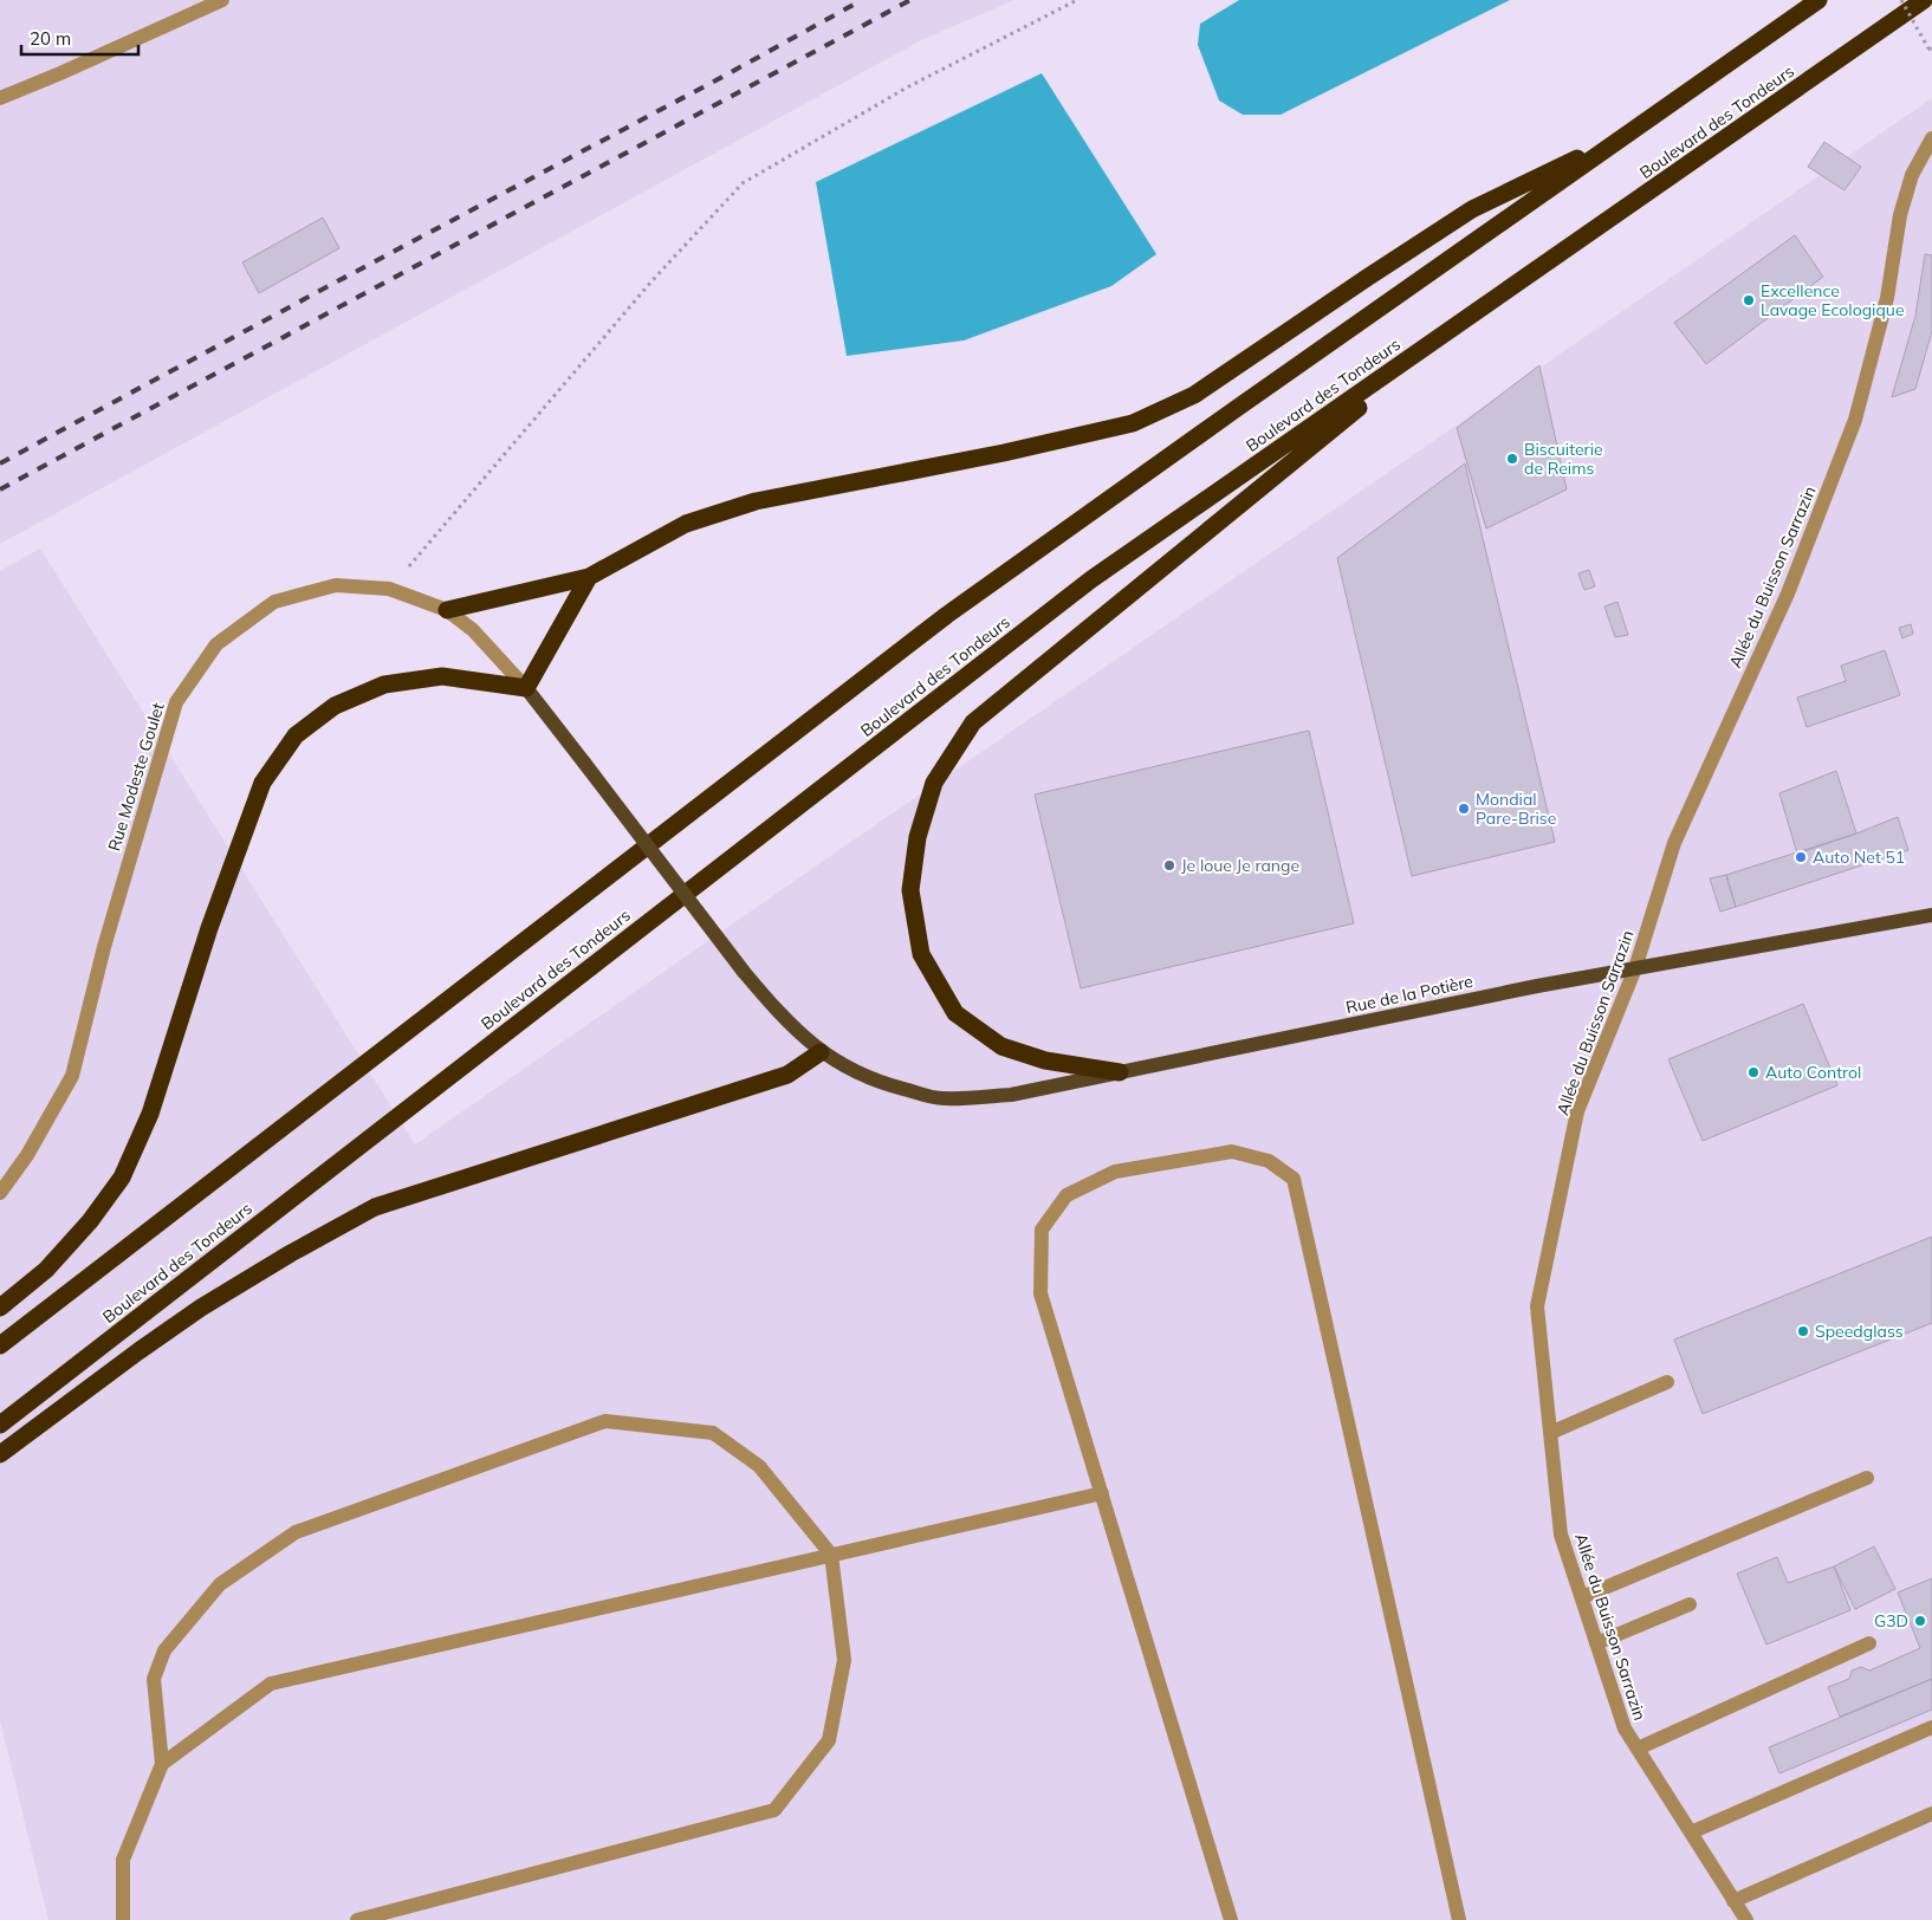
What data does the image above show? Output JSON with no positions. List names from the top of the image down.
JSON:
{
  "streets": {
    "highway": ["Boulevard des Tondeurs"],
    "main road": ["Rue de la Potière"],
    "street": ["Allée du Buisson Sarrazin", "Rue Modeste Goulet"]
  },
  "crossings": [
    ["Allée du Buisson Sarrazin", "Rue de la Potière"],
    ["Rue Modeste Goulet", "Rue de la Potière"]
  ],
  "places": [
    "Excellence Lavage Ecologique",
    "Biscuiterie de Reims",
    "Mondial Pare-Brise",
    "Auto Net 51",
    "Je loue Je range",
    "Auto Control",
    "Speedglass",
    "G3D"
  ],
  "scale_bar": "20 m"
}
